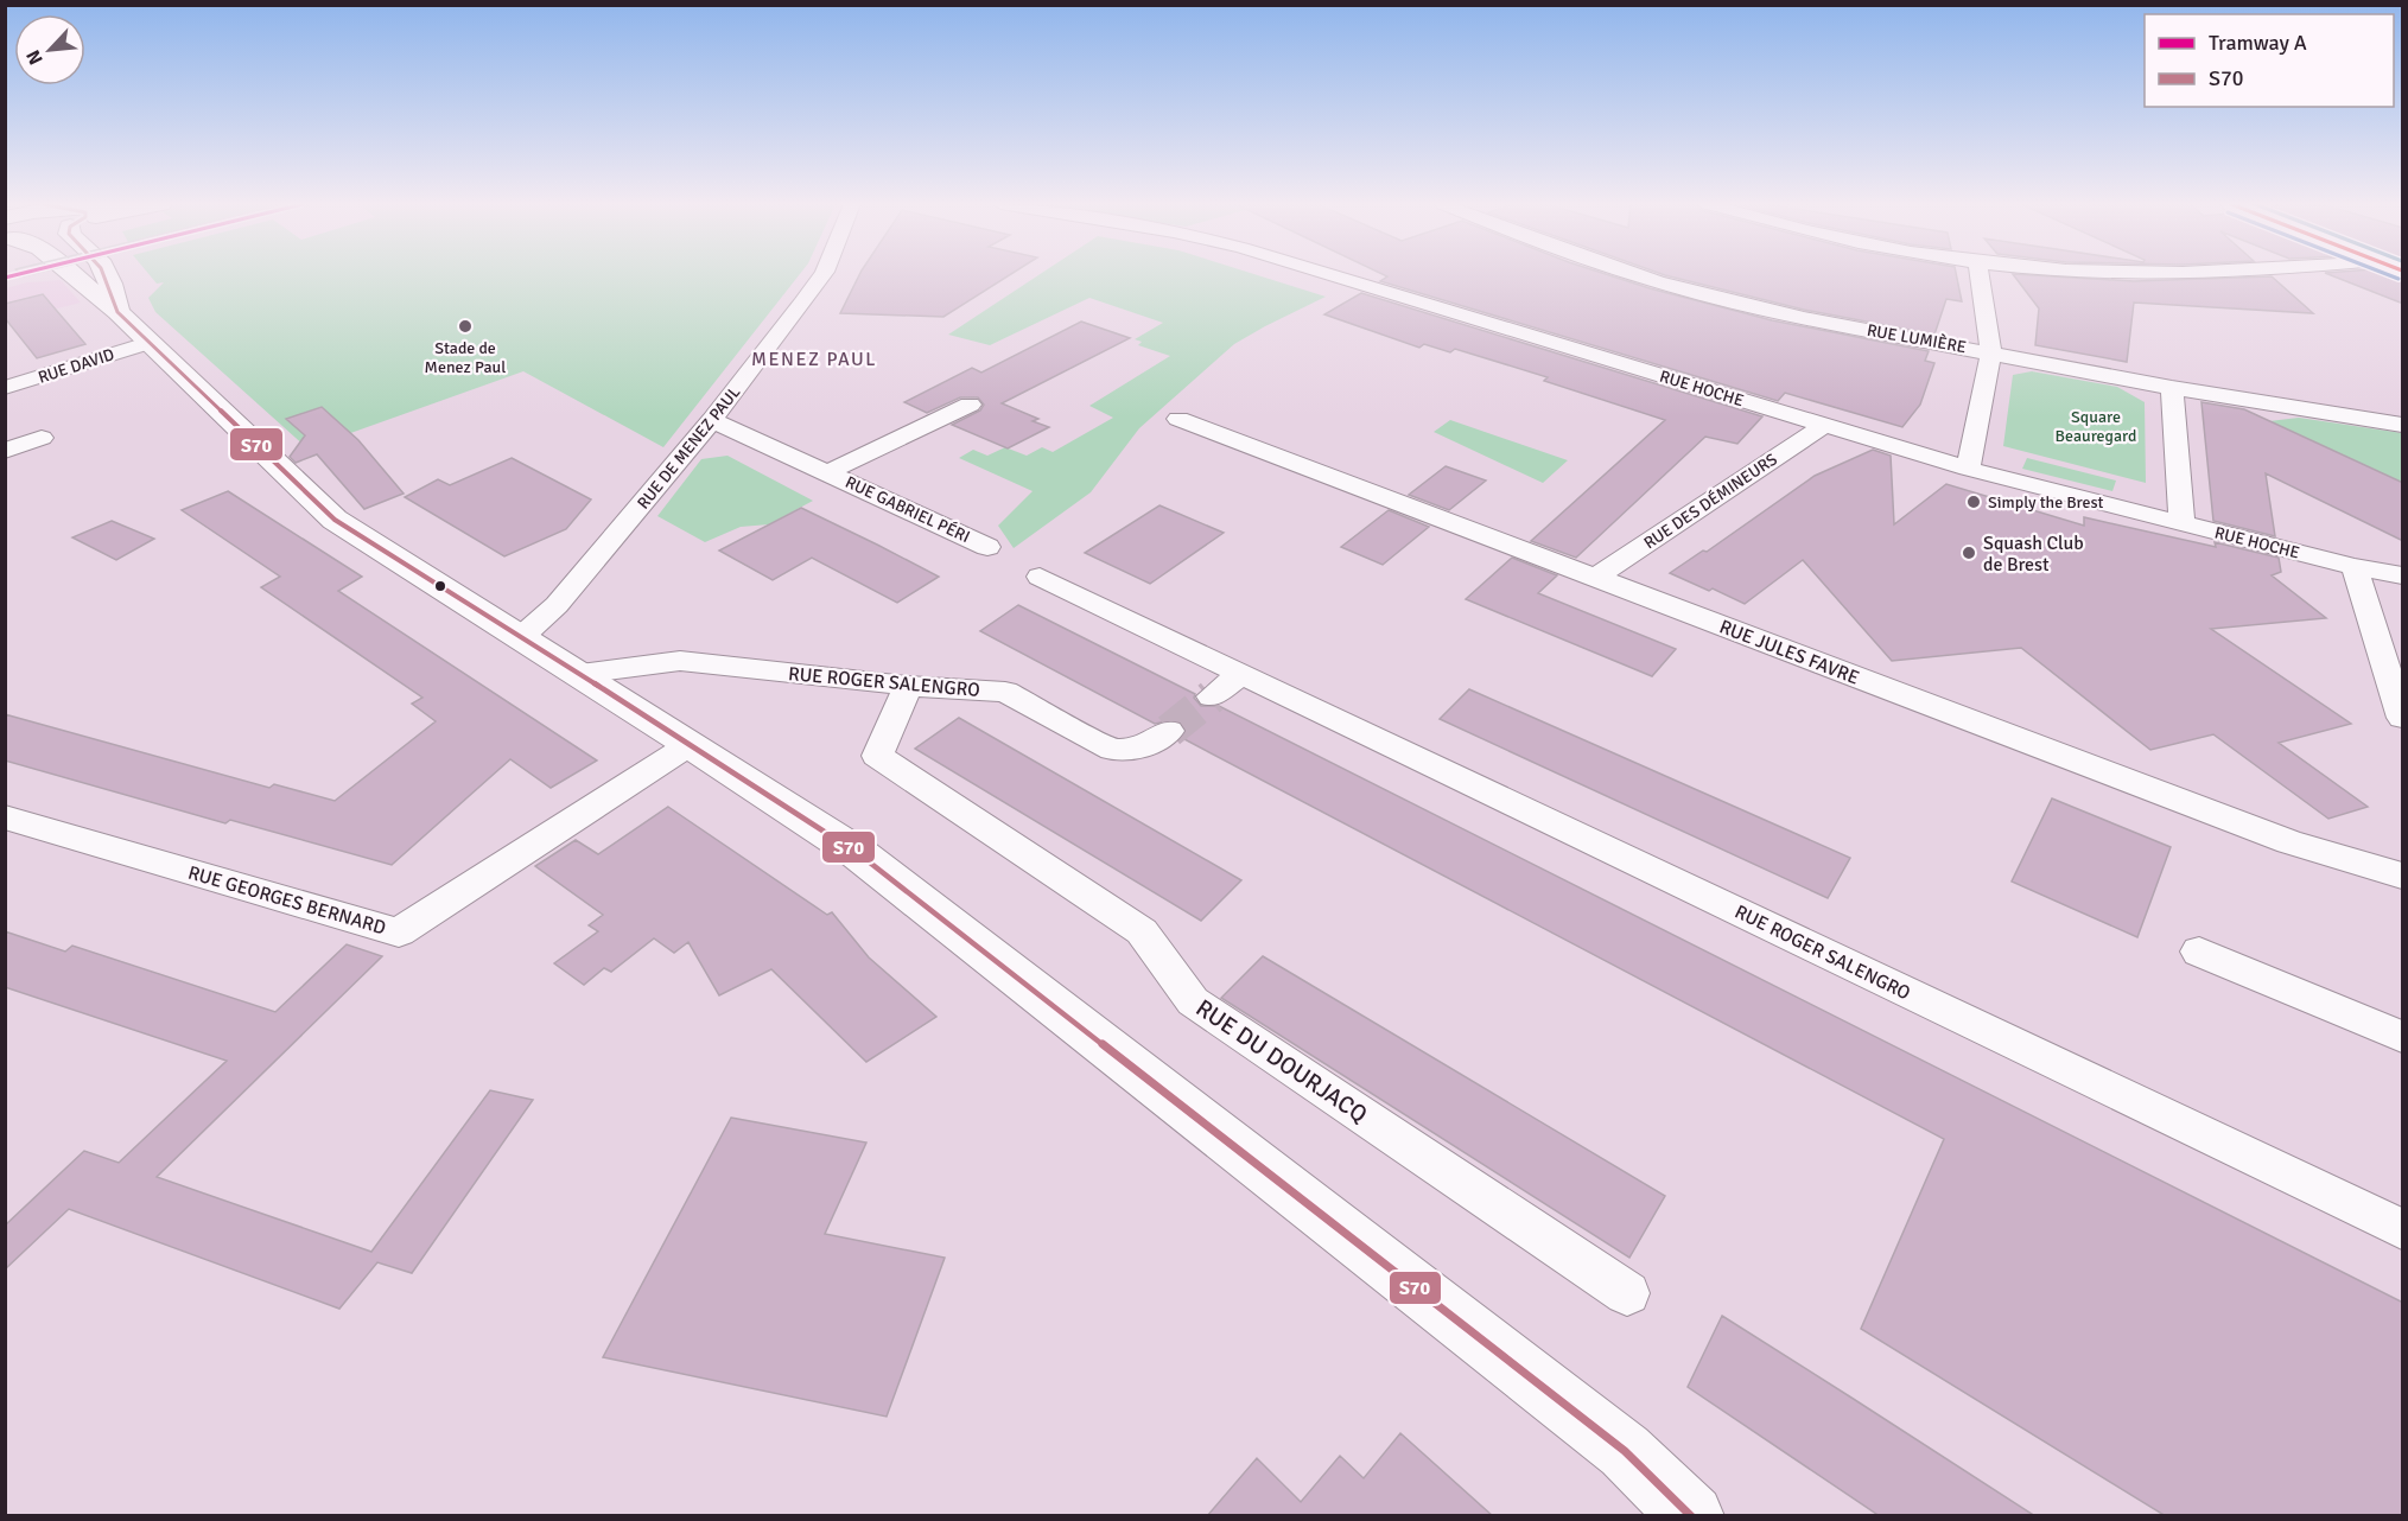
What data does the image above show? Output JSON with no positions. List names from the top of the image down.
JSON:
{
  "streets": {
    "street": [
      "RUE LUMIÈRE",
      "RUE DAVID",
      "RUE HOCHE",
      "RUE DE MENEZ PAUL",
      "RUE DES DÉMINEURS",
      "RUE GABRIEL PÉRI",
      "RUE JULES FAVRE",
      "RUE ROGER SALENGRO",
      "RUE GEORGES BERNARD",
      "RUE DU DOURJACQ"
    ]
  },
  "crossings": [
    ["RUE HOCHE", "RUE DES DÉMINEURS"],
    ["RUE DE MENEZ PAUL", "RUE GABRIEL PÉRI"],
    ["RUE DES DÉMINEURS", "RUE JULES FAVRE"],
    ["RUE ROGER SALENGRO", "RUE DU DOURJACQ"]
  ],
  "districts": ["MENEZ PAUL"],
  "parks": ["Square Beauregard"],
  "places": ["Stade de Menez Paul", "Simply the Brest", "Squash Club de Brest"],
  "lines": ["tram line A", "transit line S70"],
  "legend": ["Tramway A", "S70"],
  "north": "bottom left"
}
